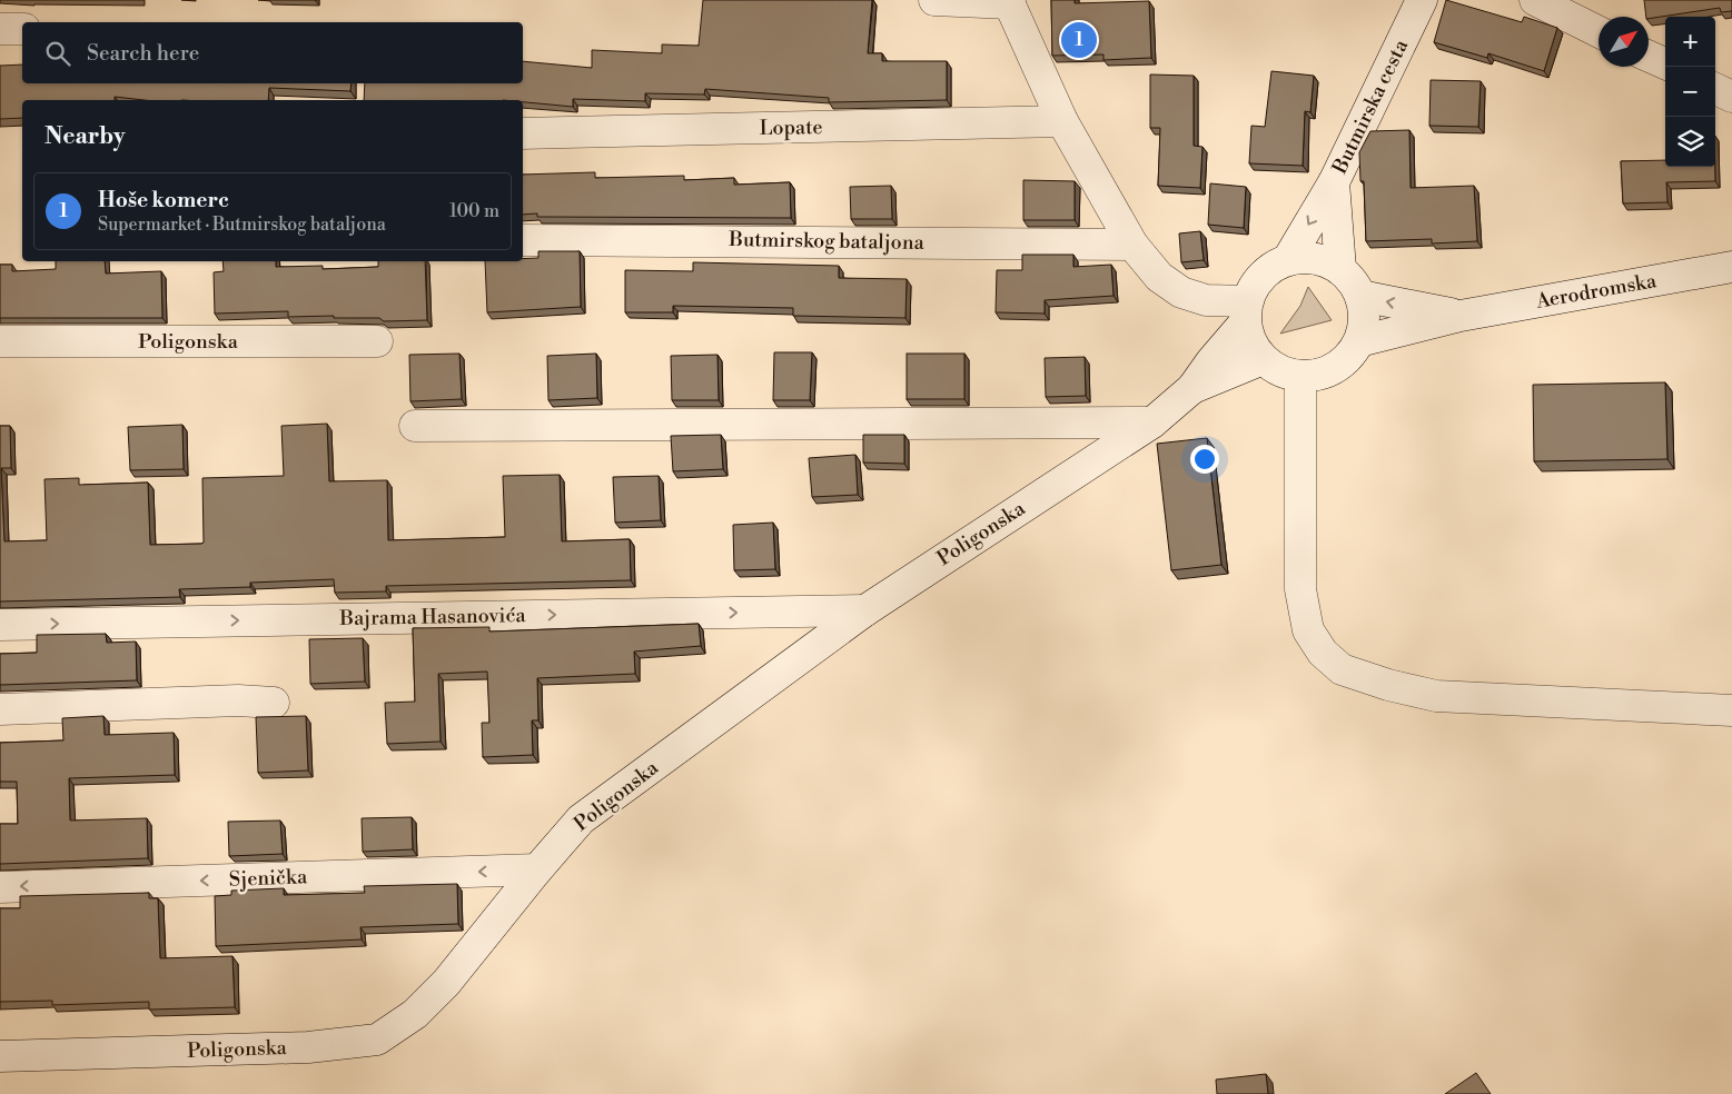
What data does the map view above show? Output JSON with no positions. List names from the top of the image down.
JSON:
{
  "streets": {
    "street": [
      "Butmirska cesta",
      "Lopate",
      "Butmirskog bataljona",
      "Aerodromska",
      "Poligonska",
      "Bajrama Hasanovića",
      "Sjenička"
    ]
  },
  "crossings": [
    ["Butmirska cesta", "Aerodromska"],
    ["Butmirska cesta", "Poligonska"],
    ["Aerodromska", "Poligonska"],
    ["Poligonska", "Bajrama Hasanovića"],
    ["Poligonska", "Sjenička"]
  ],
  "north": "top right",
  "page": {
    "map_buttons": ["+", "−"],
    "pins": "1",
    "search": "Search here",
    "heading": "Nearby",
    "list": [
      {
        "mark": "1",
        "name": "Hoše komerc",
        "note": "Supermarket · Butmirskog bataljona",
        "value": "100 m"
      }
    ]
  }
}
